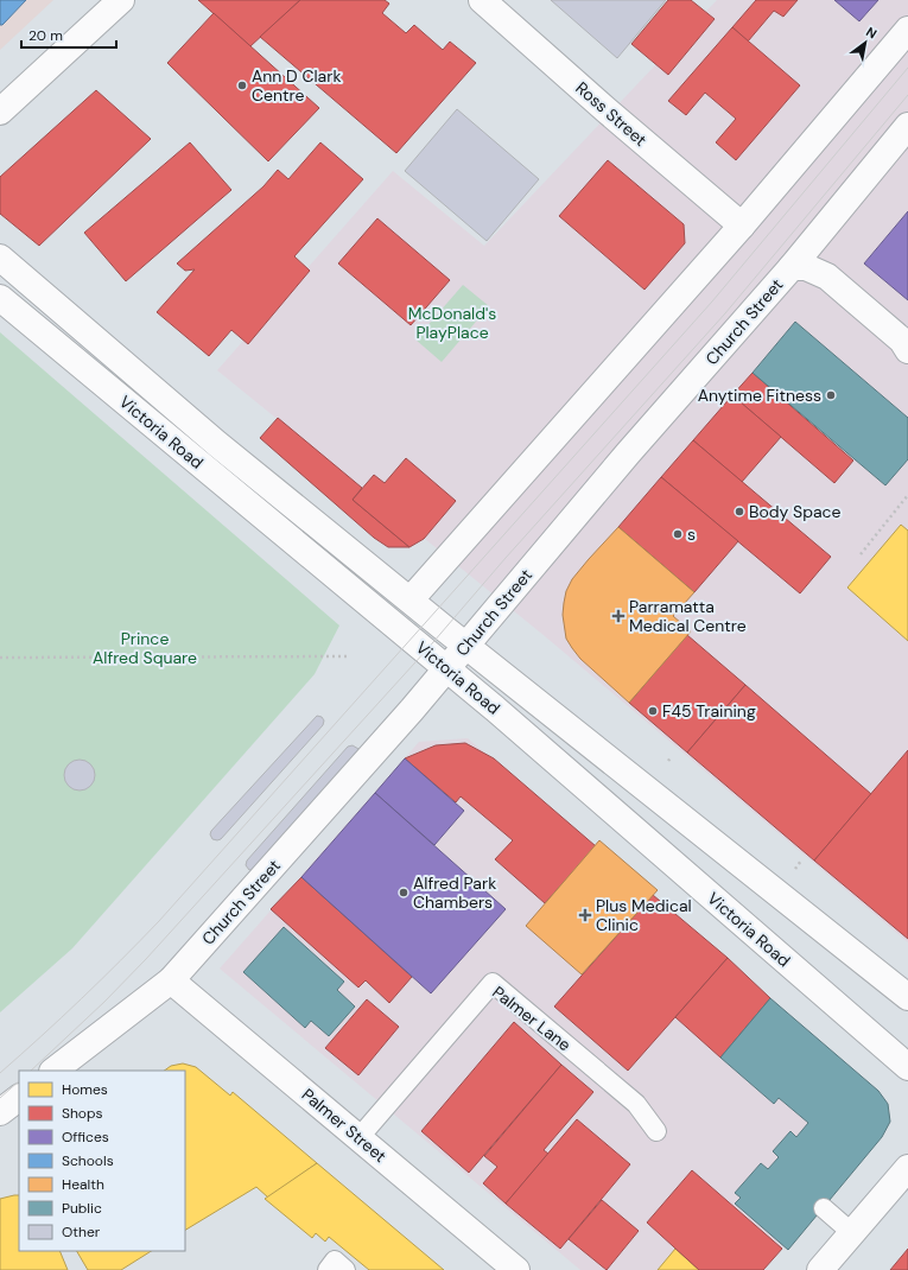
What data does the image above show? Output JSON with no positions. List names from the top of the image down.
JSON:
{
  "streets": {
    "street": [
      "Ross Street",
      "Church Street",
      "Victoria Road",
      "Palmer Street"
    ],
    "lane": ["Palmer Lane"]
  },
  "crossings": [
    ["Church Street", "Victoria Road"],
    ["Church Street", "Palmer Street"],
    ["Palmer Lane", "Palmer Street"]
  ],
  "parks": ["McDonald's PlayPlace", "Prince Alfred Square"],
  "places": {
    "other": [
      "Ann D Clark Centre",
      "Anytime Fitness",
      "Body Space",
      "s",
      "F45 Training",
      "Alfred Park Chambers"
    ],
    "health": ["Parramatta Medical Centre", "Plus Medical Clinic"]
  },
  "legend": [
    "Homes",
    "Shops",
    "Offices",
    "Schools",
    "Health",
    "Public",
    "Other"
  ],
  "scale_bar": "20 m",
  "north": "top right"
}
